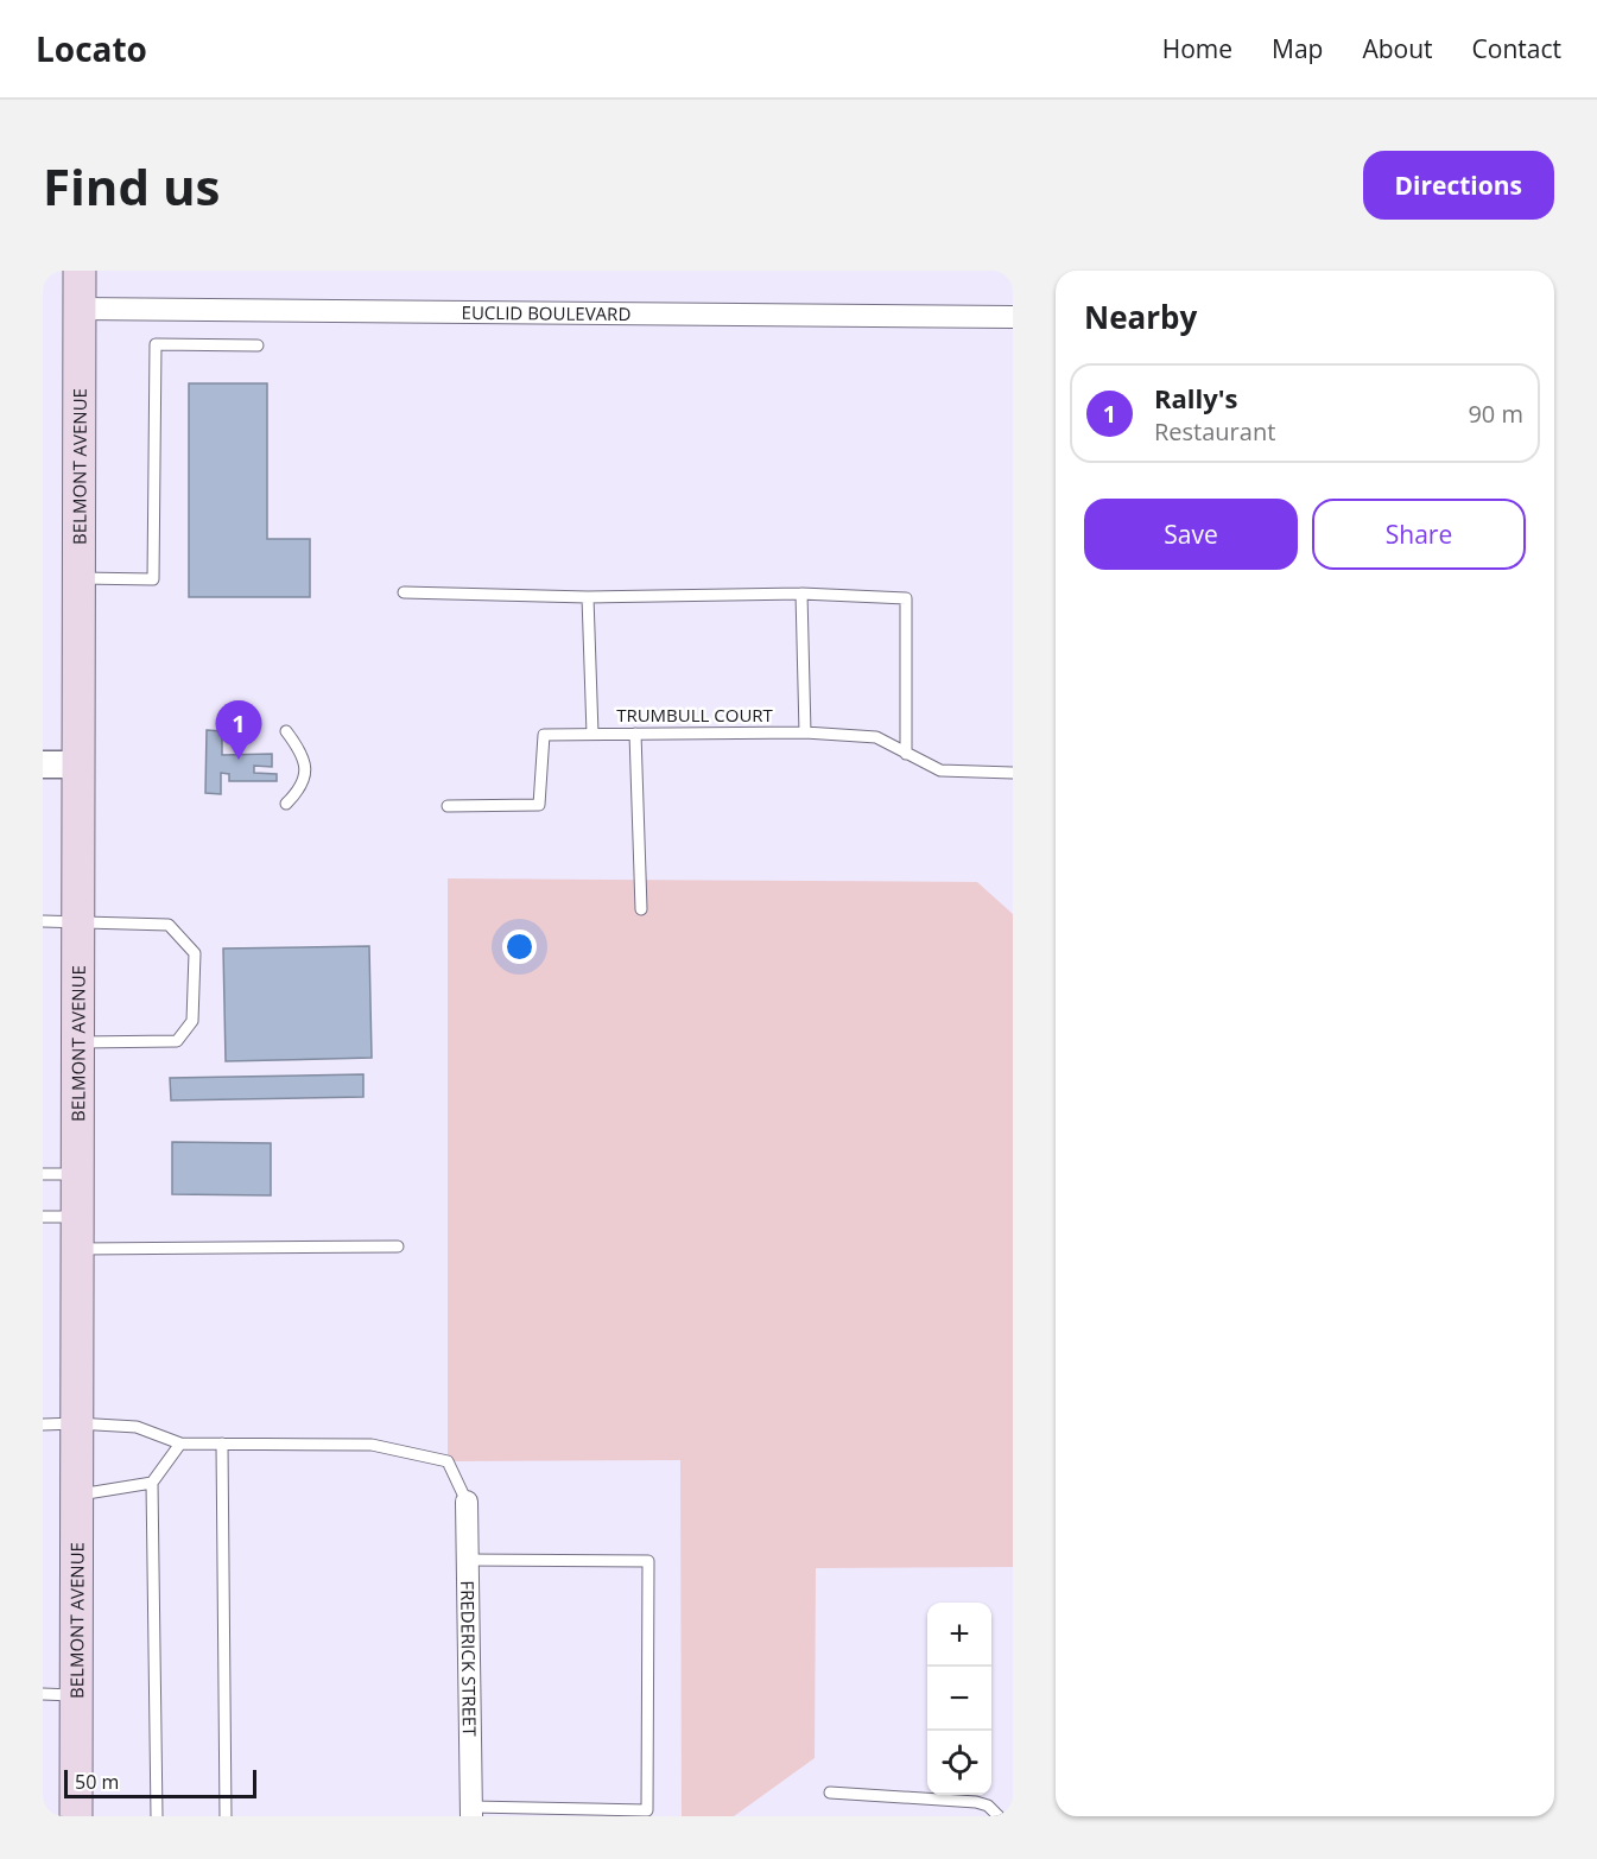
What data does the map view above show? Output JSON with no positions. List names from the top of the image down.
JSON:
{
  "streets": {
    "main road": ["BELMONT AVENUE"],
    "street": ["EUCLID BOULEVARD", "FREDERICK STREET"],
    "lane": ["TRUMBULL COURT"]
  },
  "crossings": [
    ["EUCLID BOULEVARD", "BELMONT AVENUE"]
  ],
  "scale_bar": "50 m",
  "page": {
    "header": "Locato",
    "nav": [
      "Home",
      "Map",
      "About",
      "Contact"
    ],
    "buttons": [
      "Directions",
      ["Save", "Share"]
    ],
    "title": "Find us",
    "heading": "Nearby",
    "list": [
      {
        "mark": "1",
        "name": "Rally's",
        "note": "Restaurant",
        "value": "90 m"
      }
    ],
    "pins": "1",
    "map_buttons": ["+", "−"],
    "scale": "50 m"
  }
}
